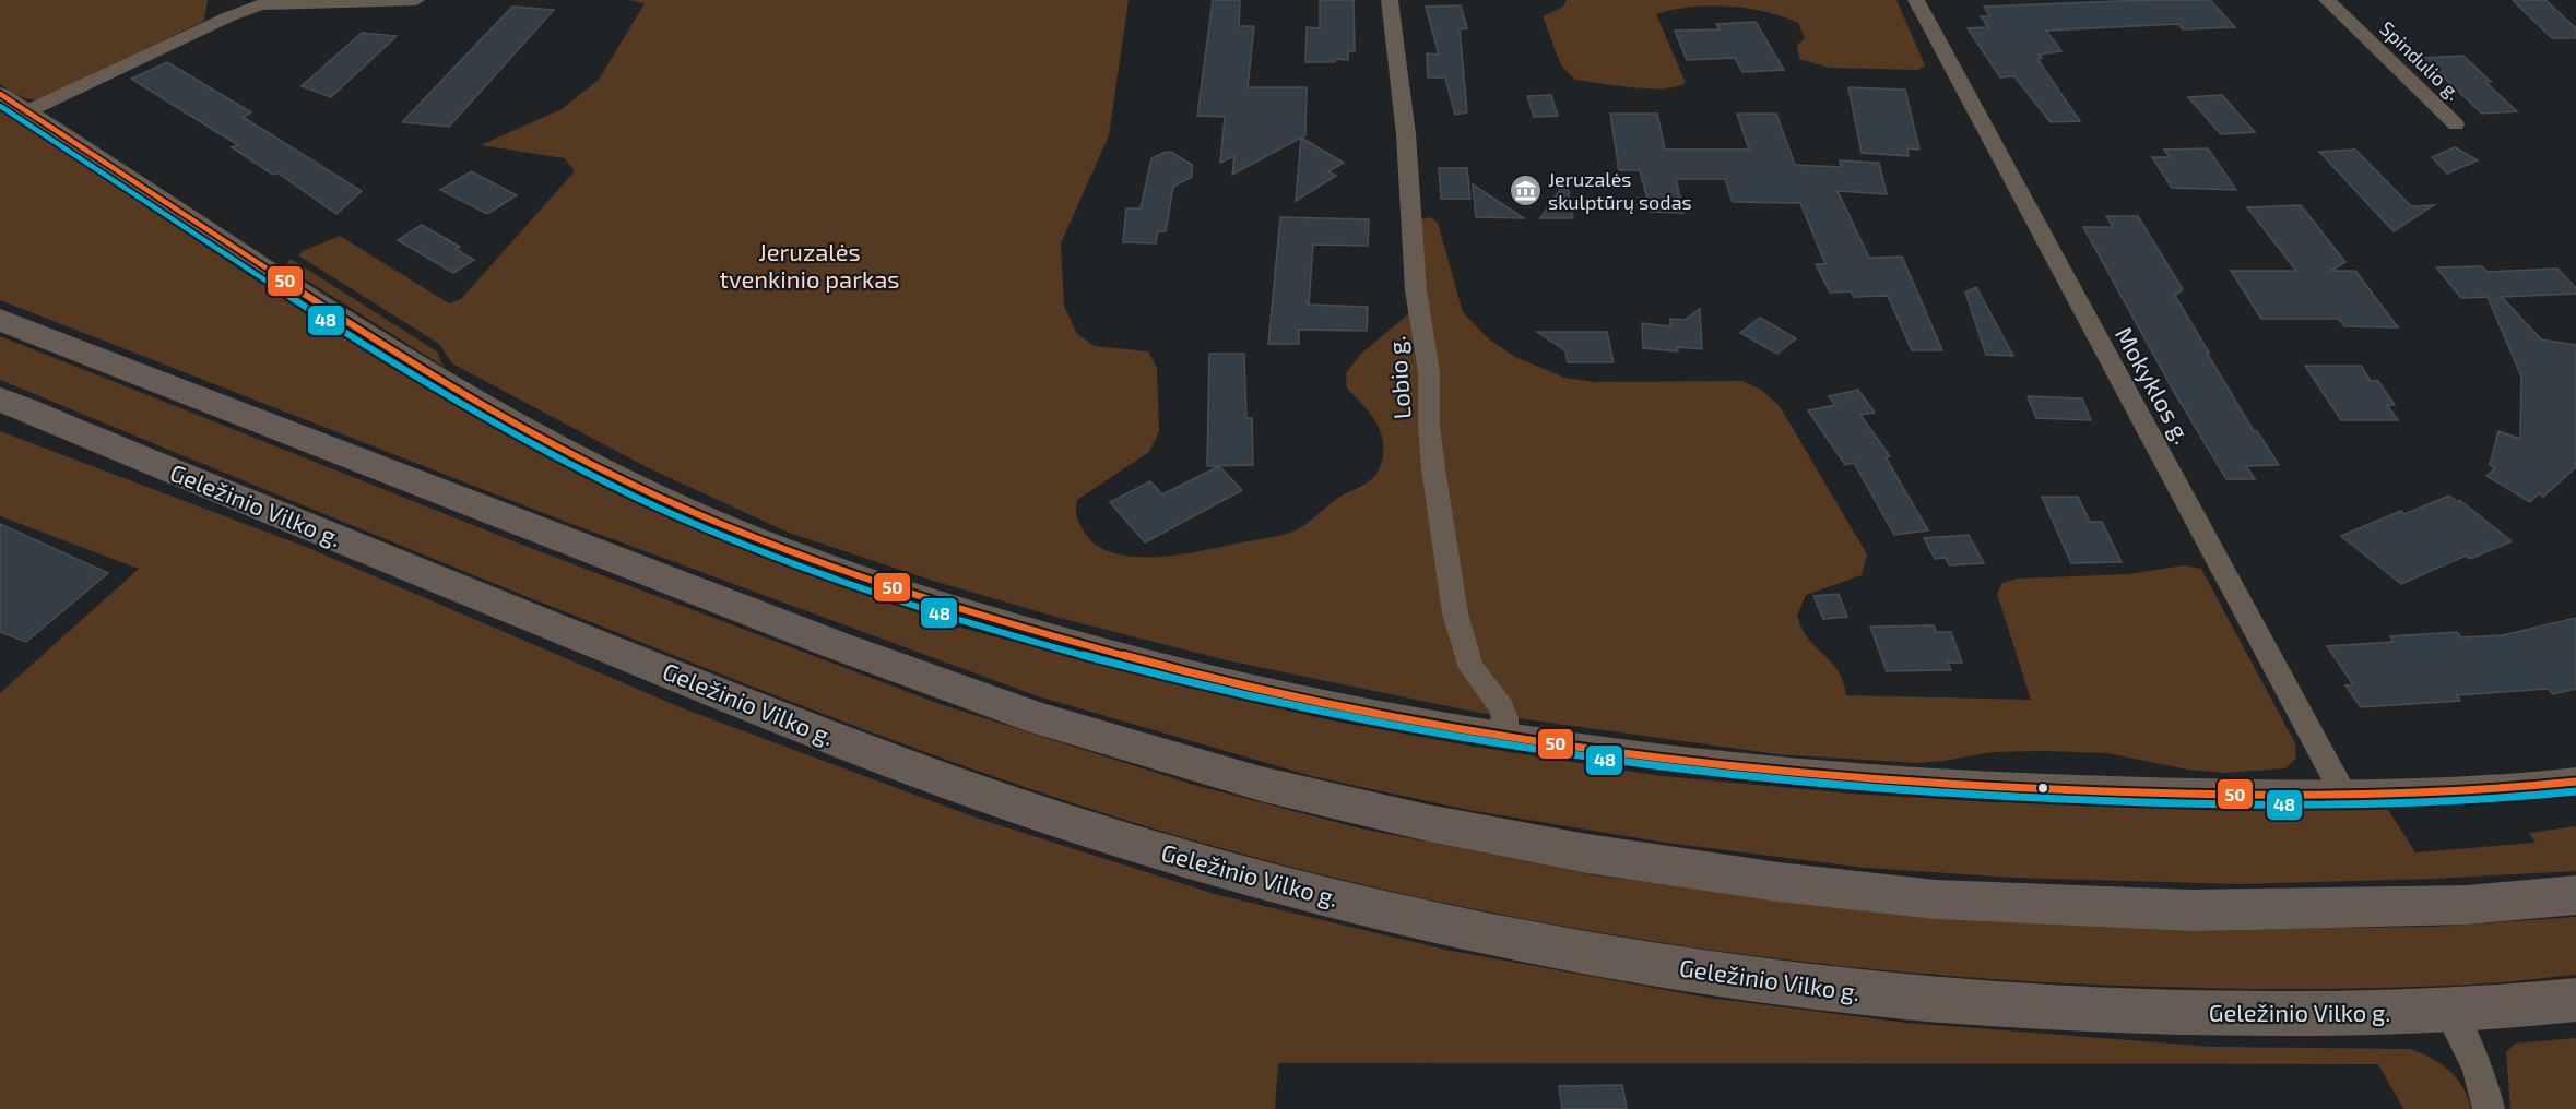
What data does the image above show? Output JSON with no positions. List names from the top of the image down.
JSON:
{
  "streets": {
    "highway": ["Geležinio Vilko g."],
    "street": ["Spindulio g.", "Lobio g.", "Mokyklos g."]
  },
  "parks": ["Jeruzalės tvenkinio parkas"],
  "places": {
    "museum": ["Jeruzalės skulptūrų sodas"]
  },
  "lines": ["transit line 50", "transit line 48"]
}
